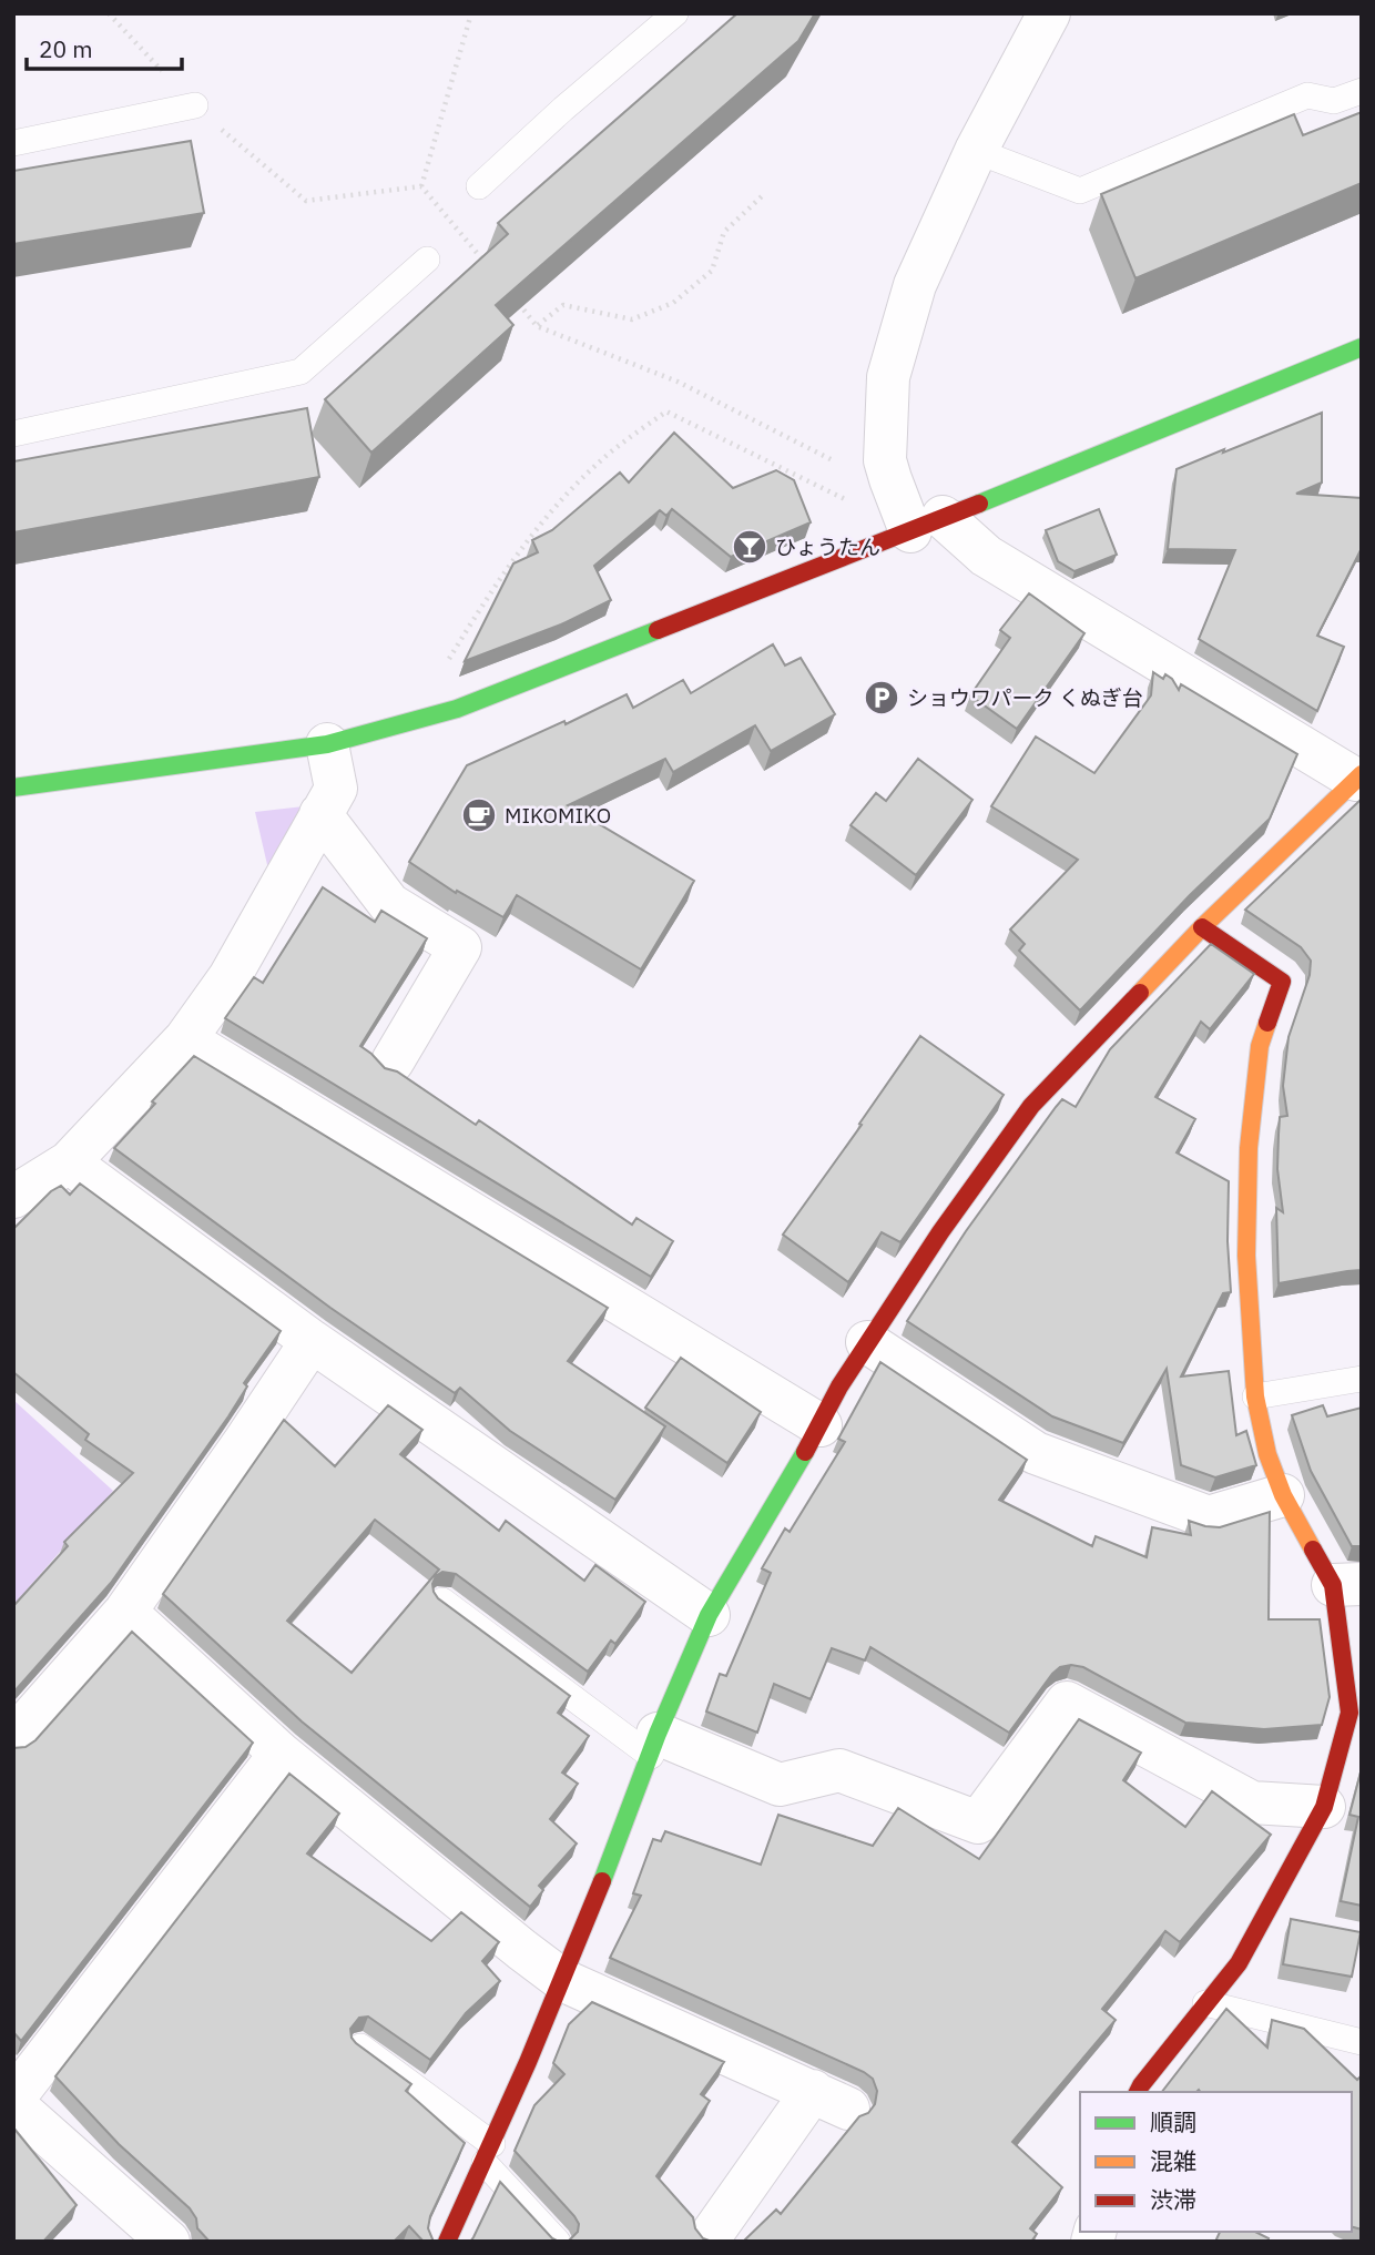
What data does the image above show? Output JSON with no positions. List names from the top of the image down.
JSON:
{
  "places": {
    "bar": ["ひょうたん"],
    "parking": ["ショウワパーク くぬぎ台"],
    "cafe": ["MIKOMIKO"]
  },
  "legend": ["順調", "混雑", "渋滞"],
  "scale_bar": "20 m"
}
